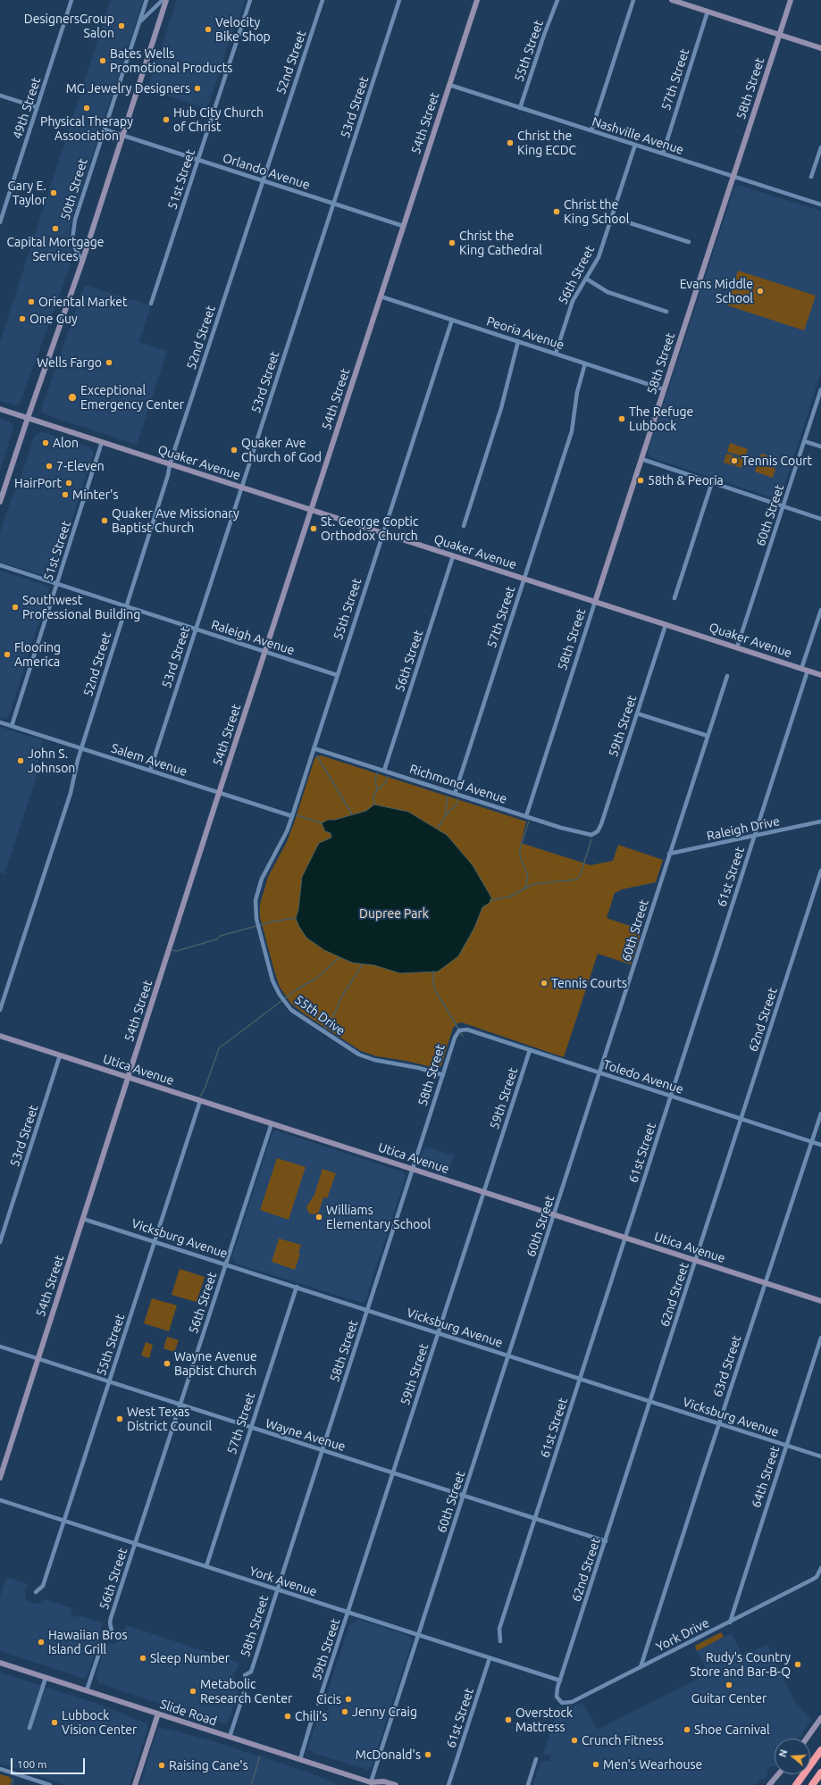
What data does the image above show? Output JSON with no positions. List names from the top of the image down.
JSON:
{
  "streets": {
    "street": [
      "55th Street",
      "52nd Street",
      "57th Street",
      "58th Street",
      "53rd Street",
      "49th Street",
      "54th Street",
      "Nashville Avenue",
      "Orlando Avenue",
      "51st Street",
      "50th Street",
      "56th Street",
      "Peoria Avenue",
      "Quaker Avenue",
      "60th Street",
      "Raleigh Avenue",
      "59th Street",
      "Salem Avenue",
      "Richmond Avenue",
      "Raleigh Drive",
      "61st Street",
      "55th Drive",
      "62nd Street",
      "Utica Avenue",
      "Toledo Avenue",
      "Vicksburg Avenue",
      "63rd Street",
      "Wayne Avenue",
      "64th Street",
      "York Avenue",
      "York Drive",
      "Slide Road"
    ]
  },
  "crossings": [
    ["55th Street", "Nashville Avenue"],
    ["55th Street", "Peoria Avenue"],
    ["55th Street", "Quaker Avenue"],
    ["55th Street", "Raleigh Avenue"],
    ["55th Street", "Salem Avenue"],
    ["55th Street", "Richmond Avenue"],
    ["55th Street", "55th Drive"],
    ["55th Street", "Utica Avenue"],
    ["55th Street", "Vicksburg Avenue"],
    ["55th Street", "Wayne Avenue"],
    ["55th Street", "York Avenue"],
    ["52nd Street", "Orlando Avenue"],
    ["52nd Street", "Quaker Avenue"],
    ["52nd Street", "Raleigh Avenue"],
    ["52nd Street", "Salem Avenue"],
    ["57th Street", "Nashville Avenue"],
    ["57th Street", "Peoria Avenue"],
    ["57th Street", "Quaker Avenue"],
    ["57th Street", "Richmond Avenue"],
    ["57th Street", "Vicksburg Avenue"],
    ["57th Street", "Wayne Avenue"],
    ["57th Street", "York Avenue"],
    ["58th Street", "Nashville Avenue"],
    ["58th Street", "Peoria Avenue"],
    ["58th Street", "Quaker Avenue"],
    ["58th Street", "Richmond Avenue"],
    ["58th Street", "55th Drive"],
    ["58th Street", "Utica Avenue"],
    ["58th Street", "Toledo Avenue"],
    ["58th Street", "Vicksburg Avenue"],
    ["58th Street", "Wayne Avenue"],
    ["58th Street", "York Avenue"],
    ["53rd Street", "Orlando Avenue"],
    ["53rd Street", "Quaker Avenue"],
    ["53rd Street", "Raleigh Avenue"],
    ["53rd Street", "Salem Avenue"],
    ["53rd Street", "Utica Avenue"],
    ["54th Street", "Nashville Avenue"],
    ["54th Street", "Orlando Avenue"],
    ["54th Street", "Peoria Avenue"],
    ["54th Street", "Quaker Avenue"],
    ["54th Street", "Raleigh Avenue"],
    ["54th Street", "Salem Avenue"],
    ["54th Street", "Utica Avenue"],
    ["54th Street", "Vicksburg Avenue"],
    ["54th Street", "Wayne Avenue"],
    ["Nashville Avenue", "56th Street"],
    ["Orlando Avenue", "51st Street"],
    ["Orlando Avenue", "50th Street"],
    ["51st Street", "Quaker Avenue"],
    ["51st Street", "Raleigh Avenue"],
    ["51st Street", "Salem Avenue"],
    ["56th Street", "Peoria Avenue"],
    ["56th Street", "Quaker Avenue"],
    ["56th Street", "Richmond Avenue"],
    ["56th Street", "Utica Avenue"],
    ["56th Street", "Vicksburg Avenue"],
    ["56th Street", "Wayne Avenue"],
    ["56th Street", "York Avenue"],
    ["Quaker Avenue", "60th Street"],
    ["Quaker Avenue", "59th Street"],
    ["Quaker Avenue", "61st Street"],
    ["60th Street", "Raleigh Drive"],
    ["60th Street", "Utica Avenue"],
    ["60th Street", "Toledo Avenue"],
    ["60th Street", "Vicksburg Avenue"],
    ["60th Street", "Wayne Avenue"],
    ["60th Street", "York Avenue"],
    ["60th Street", "Slide Road"],
    ["59th Street", "Richmond Avenue"],
    ["59th Street", "Utica Avenue"],
    ["59th Street", "Toledo Avenue"],
    ["59th Street", "Vicksburg Avenue"],
    ["59th Street", "Wayne Avenue"],
    ["59th Street", "York Avenue"],
    ["Raleigh Drive", "61st Street"],
    ["61st Street", "Utica Avenue"],
    ["61st Street", "Toledo Avenue"],
    ["61st Street", "Vicksburg Avenue"],
    ["61st Street", "Wayne Avenue"],
    ["61st Street", "York Avenue"],
    ["62nd Street", "Utica Avenue"],
    ["62nd Street", "Toledo Avenue"],
    ["62nd Street", "Vicksburg Avenue"],
    ["62nd Street", "Wayne Avenue"],
    ["62nd Street", "York Avenue"],
    ["62nd Street", "York Drive"],
    ["Utica Avenue", "63rd Street"],
    ["Toledo Avenue", "63rd Street"],
    ["Vicksburg Avenue", "63rd Street"],
    ["Vicksburg Avenue", "64th Street"],
    ["63rd Street", "York Drive"],
    ["64th Street", "York Drive"]
  ],
  "parks": ["Dupree Park"],
  "places": [
    "DesignersGroup Salon",
    "Velocity Bike Shop",
    "Bates Wells Promotional Products",
    "MG Jewelry Designers",
    "Physical Therapy Association",
    "Hub City Church of Christ",
    "Christ the King ECDC",
    "Gary E. Taylor",
    "Christ the King School",
    "Capital Mortgage Services",
    "Christ the King Cathedral",
    "Evans Middle School",
    "Oriental Market",
    "One Guy",
    "Wells Fargo",
    "Exceptional Emergency Center",
    "The Refuge Lubbock",
    "Alon",
    "Quaker Ave Church of God",
    "Tennis Court",
    "7-Eleven",
    "58th & Peoria",
    "HairPort",
    "Minter's",
    "Quaker Ave Missionary Baptist Church",
    "St. George Coptic Orthodox Church",
    "Southwest Professional Building",
    "Flooring America",
    "John S. Johnson",
    "Tennis Courts",
    "Williams Elementary School",
    "Wayne Avenue Baptist Church",
    "West Texas District Council",
    "Hawaiian Bros Island Grill",
    "Sleep Number",
    "Rudy's Country Store and Bar-B-Q",
    "Guitar Center",
    "Metabolic Research Center",
    "Cicis",
    "Jenny Craig",
    "Chili's",
    "Overstock Mattress",
    "Lubbock Vision Center",
    "Shoe Carnival",
    "Crunch Fitness",
    "McDonald's",
    "Men's Wearhouse",
    "Raising Cane's"
  ],
  "scale_bar": "100 m",
  "north": "left"
}
